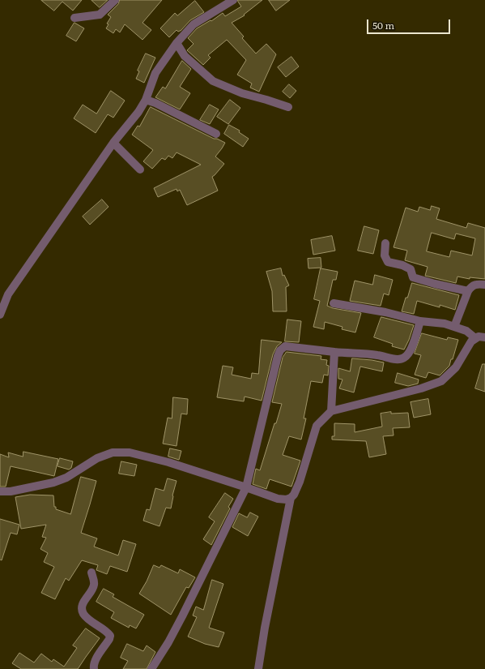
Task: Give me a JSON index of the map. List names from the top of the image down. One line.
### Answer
{"scale_bar":"50 m"}
